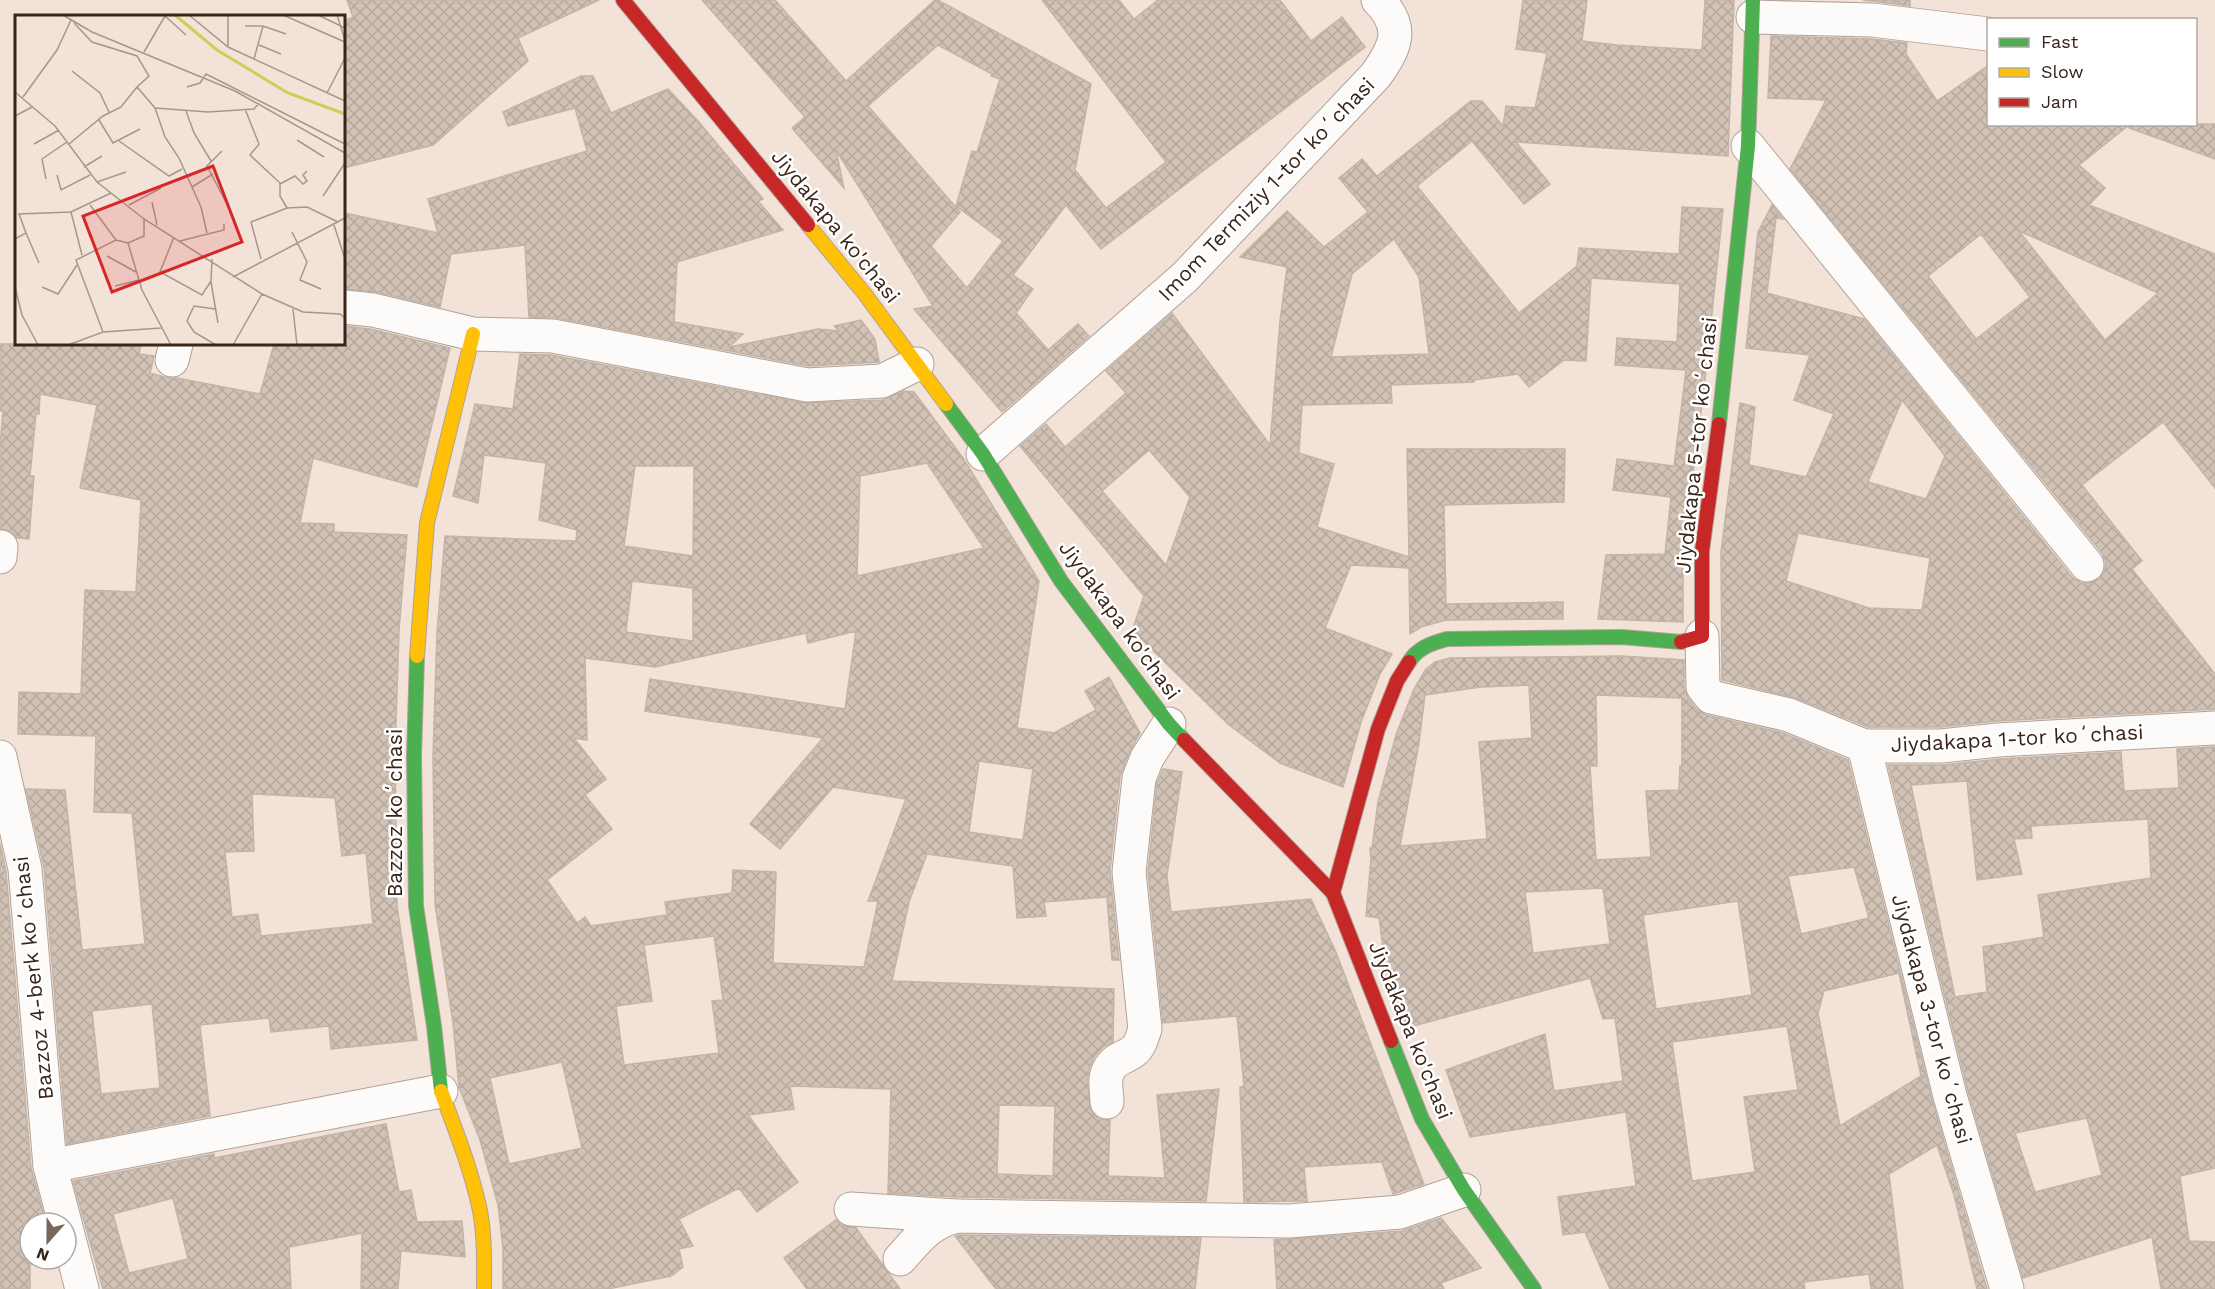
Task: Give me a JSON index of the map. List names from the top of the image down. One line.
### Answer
{"streets":{"street":["Imom Termiziy 1-tor koʻchasi","Jiydakapa ko'chasi","Jiydakapa 5-tor koʻchasi","Jiydakapa 1-tor koʻchasi","Bazzoz koʻchasi","Bazzoz 4-berk koʻchasi","Jiydakapa 3-tor koʻchasi"]},"crossings":[["Imom Termiziy 1-tor koʻchasi","Jiydakapa ko'chasi"],["Jiydakapa 5-tor koʻchasi","Jiydakapa 1-tor koʻchasi"],["Jiydakapa 1-tor koʻchasi","Jiydakapa 3-tor koʻchasi"]],"legend":["Fast","Slow","Jam"],"north":"bottom"}
